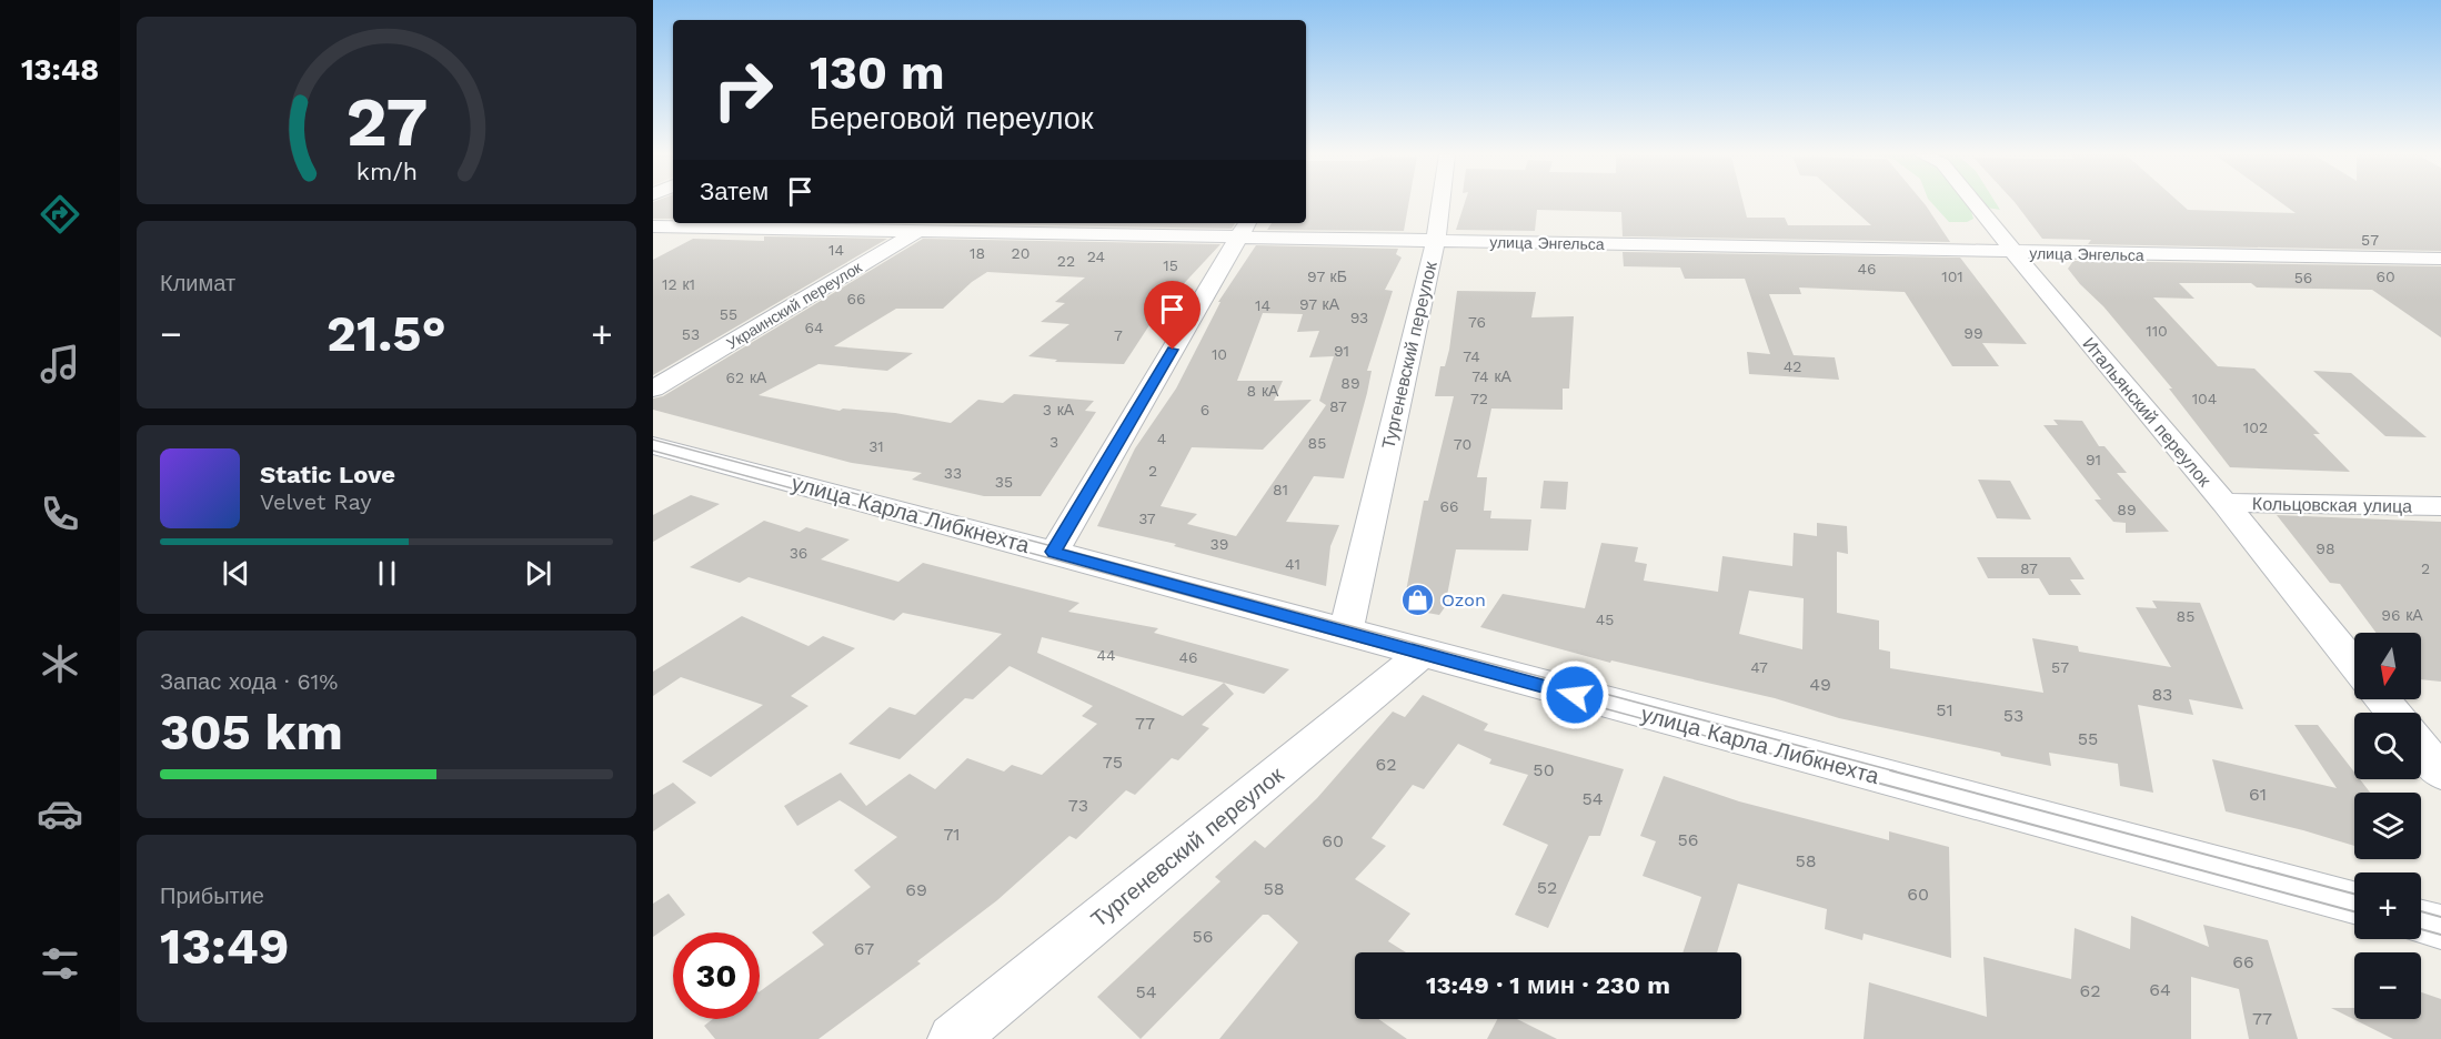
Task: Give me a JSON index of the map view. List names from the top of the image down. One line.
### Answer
{"streets":{"street":["улица Энгельса","Украинский переулок","Тургеневский переулок","Итальянский переулок","Кольцовская улица","улица Карла Либкнехта"]},"crossings":[["улица Энгельса","Украинский переулок"],["улица Энгельса","Тургеневский переулок"],["улица Энгельса","Итальянский переулок"],["Тургеневский переулок","улица Карла Либкнехта"],["Итальянский переулок","Кольцовская улица"]],"places":{"shop":["Ozon"]},"house_numbers":["57","14","18","20","24","22","15","46","97 кБ","101","60","56","12 к1","66","97 кА","14","55","93","76","64","110","99","53","7","91","10","74","42","74 кА","62 кА","89","8 кА","72","104","87","3 кА","6","102","4","3","85","70","31","91","2","33","35","81","66","89","37","39","98","36","41","87","2","96 кА","85","45","44","46","47","57","49","83","51","53","77","55","75","62","50","61","54","73","71","56","60","58","52","58","69","60","56","67","66","64","62","54","77"],"north":"bottom","page":{"tabs":"13:48","turn":["130 m","Береговой переулок"],"then":"Затем","tile":["Климат",["Запас хода · 61%","305 km"],["Прибытие","13:49"]],"heat":["−","21.5°","+"],"song":["Static Love","Velvet Ray"],"map_buttons":["+","−"],"limit":"30","trip":"13:49 · 1 мин · 230 m","gauge":["27","km/h"]}}
